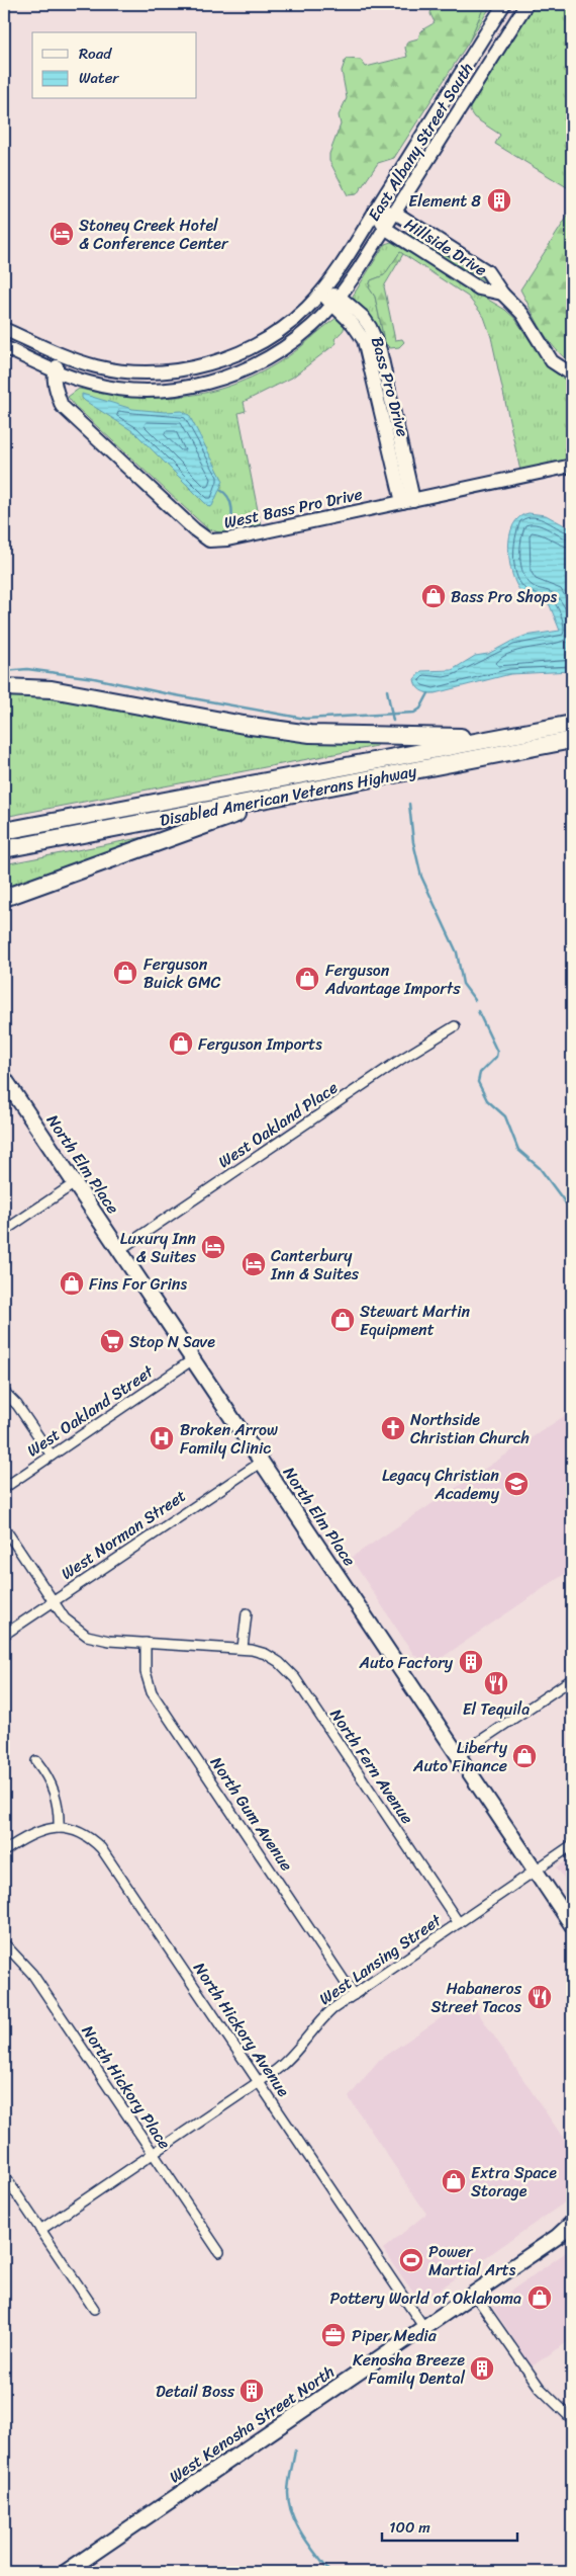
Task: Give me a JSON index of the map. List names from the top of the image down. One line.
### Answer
{"streets":{"highway":["Disabled American Veterans Highway"],"main road":["East Albany Street South","Hillside Drive","Bass Pro Drive","West Bass Pro Drive","North Elm Place","West Kenosha Street North"],"street":["West Oakland Place","West Oakland Street","West Norman Street","North Fern Avenue","North Gum Avenue","West Lansing Street","North Hickory Avenue","North Hickory Place"]},"crossings":[["East Albany Street South","Hillside Drive"],["East Albany Street South","Bass Pro Drive"],["East Albany Street South","West Bass Pro Drive"],["Bass Pro Drive","West Bass Pro Drive"],["West Oakland Place","North Elm Place"],["North Elm Place","West Oakland Street"],["North Elm Place","West Norman Street"],["North Elm Place","West Lansing Street"],["West Norman Street","North Fern Avenue"],["North Fern Avenue","North Gum Avenue"],["North Fern Avenue","West Lansing Street"],["North Gum Avenue","West Lansing Street"],["West Lansing Street","North Hickory Avenue"],["West Lansing Street","North Hickory Place"],["North Hickory Avenue","West Kenosha Street North"]],"places":{"building":["Element 8","Auto Factory","Kenosha Breeze Family Dental","Detail Boss"],"hotel":["Stoney Creek Hotel & Conference Center","Luxury Inn & Suites","Canterbury Inn & Suites"],"shop":["Bass Pro Shops","Ferguson Buick GMC","Ferguson Advantage Imports","Ferguson Imports","Fins For Grins","Stewart Martin Equipment","Liberty Auto Finance","Extra Space Storage","Pottery World of Oklahoma"],"supermarket":["Stop N Save"],"church":["Northside Christian Church"],"hospital":["Broken Arrow Family Clinic"],"school or university":["Legacy Christian Academy"],"restaurant":["El Tequila","Habaneros Street Tacos"],"sports":["Power Martial Arts"],"office":["Piper Media"]},"legend":["Road","Water"],"scale_bar":"100 m"}
